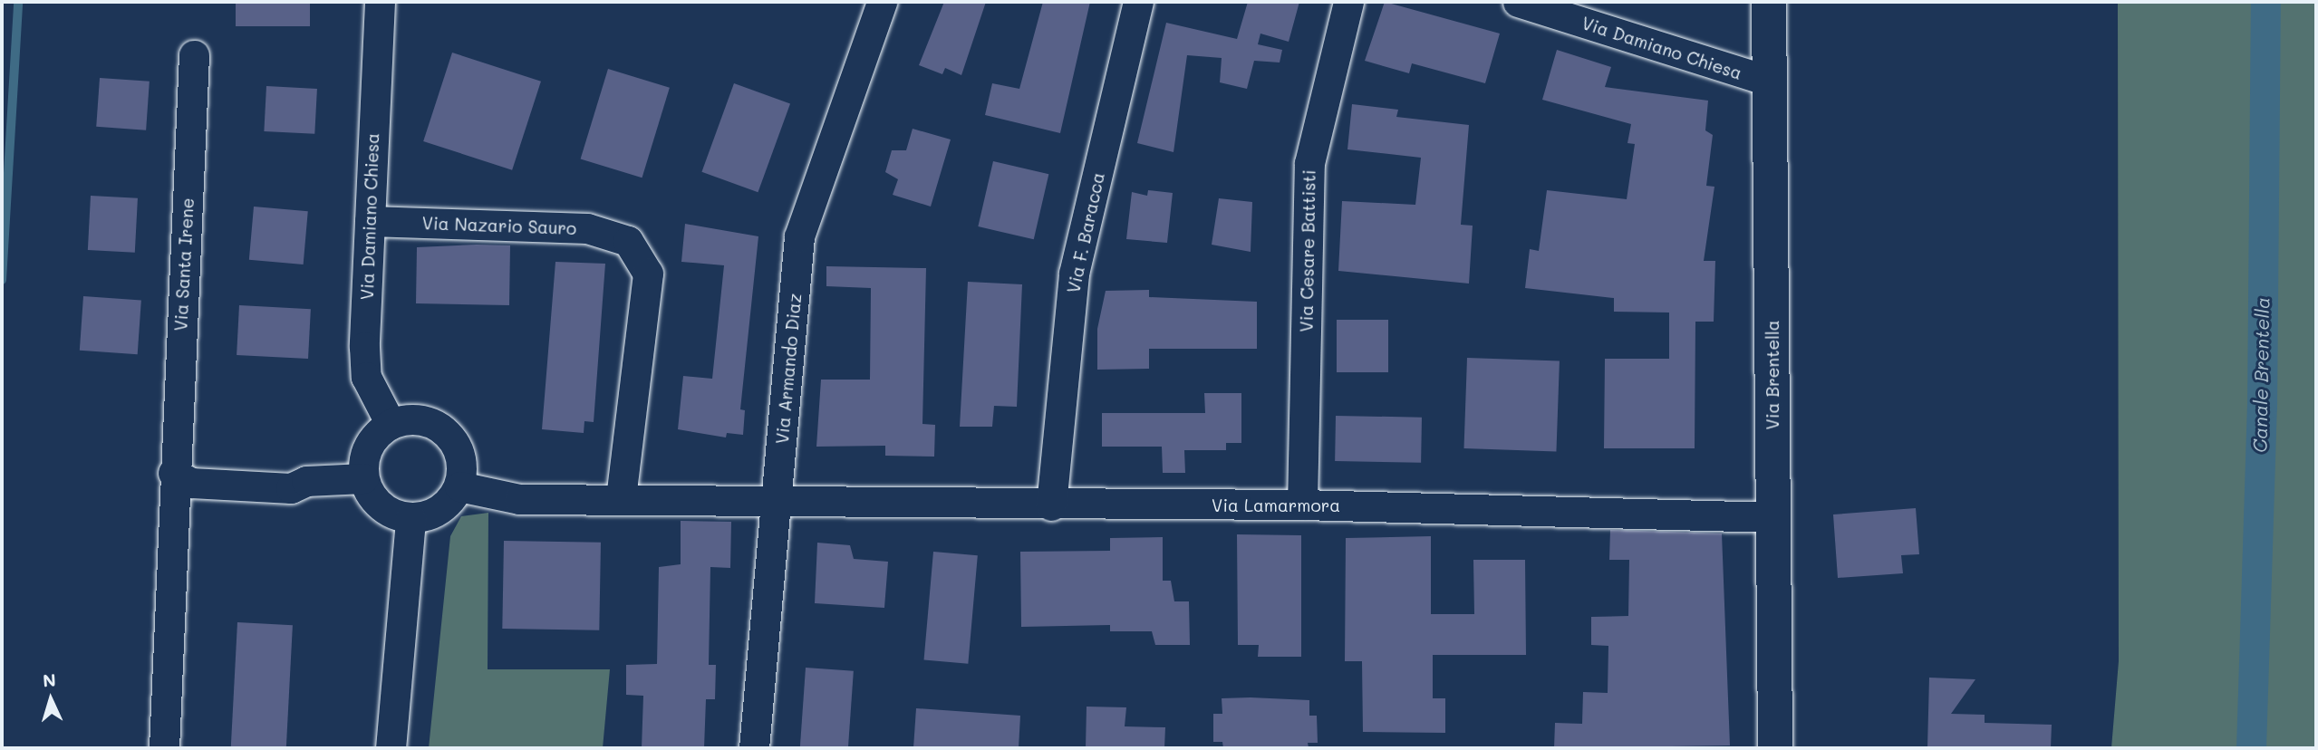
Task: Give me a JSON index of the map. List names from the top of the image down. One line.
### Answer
{"streets":{"main road":["Via Brentella"],"street":["Via Damiano Chiesa","Via Nazario Sauro","Via F. Baracca","Via Cesare Battisti","Via Santa Irene","Via Armando Diaz","Via Lamarmora"]},"crossings":[["Via Damiano Chiesa","Via Nazario Sauro"],["Via Damiano Chiesa","Via Brentella"],["Via F. Baracca","Via Lamarmora"],["Via Cesare Battisti","Via Lamarmora"],["Via Armando Diaz","Via Lamarmora"],["Via Brentella","Via Lamarmora"]],"water":["Canale Brentella"],"north":"top"}
